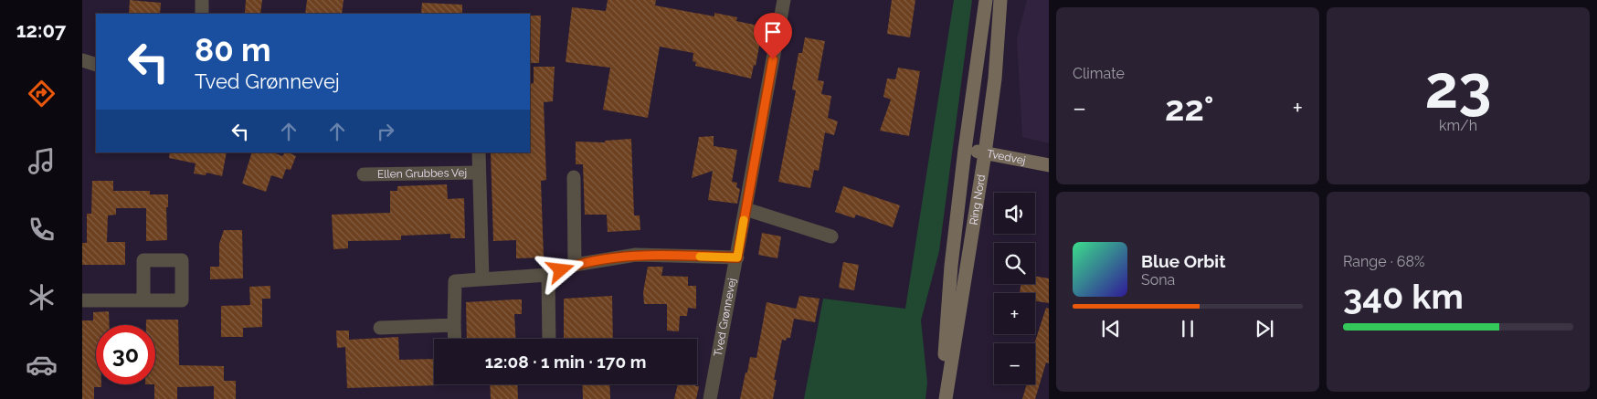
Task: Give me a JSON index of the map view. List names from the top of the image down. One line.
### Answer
{"streets":{"main road":["Tvedvej","Ring Nord"],"street":["Ellen Grubbes Vej","Tved Grønnevej"]},"crossings":[["Tvedvej","Ring Nord"]],"page":{"tabs":"12:07","tile":["Climate",["23","km/h"],["Range · 68%","340 km"]],"turn":["80 m","Tved Grønnevej"],"heat":["−","22°","+"],"map_buttons":["+","−"],"song":["Blue Orbit","Sona"],"limit":"30","trip":"12:08 · 1 min · 170 m"}}
